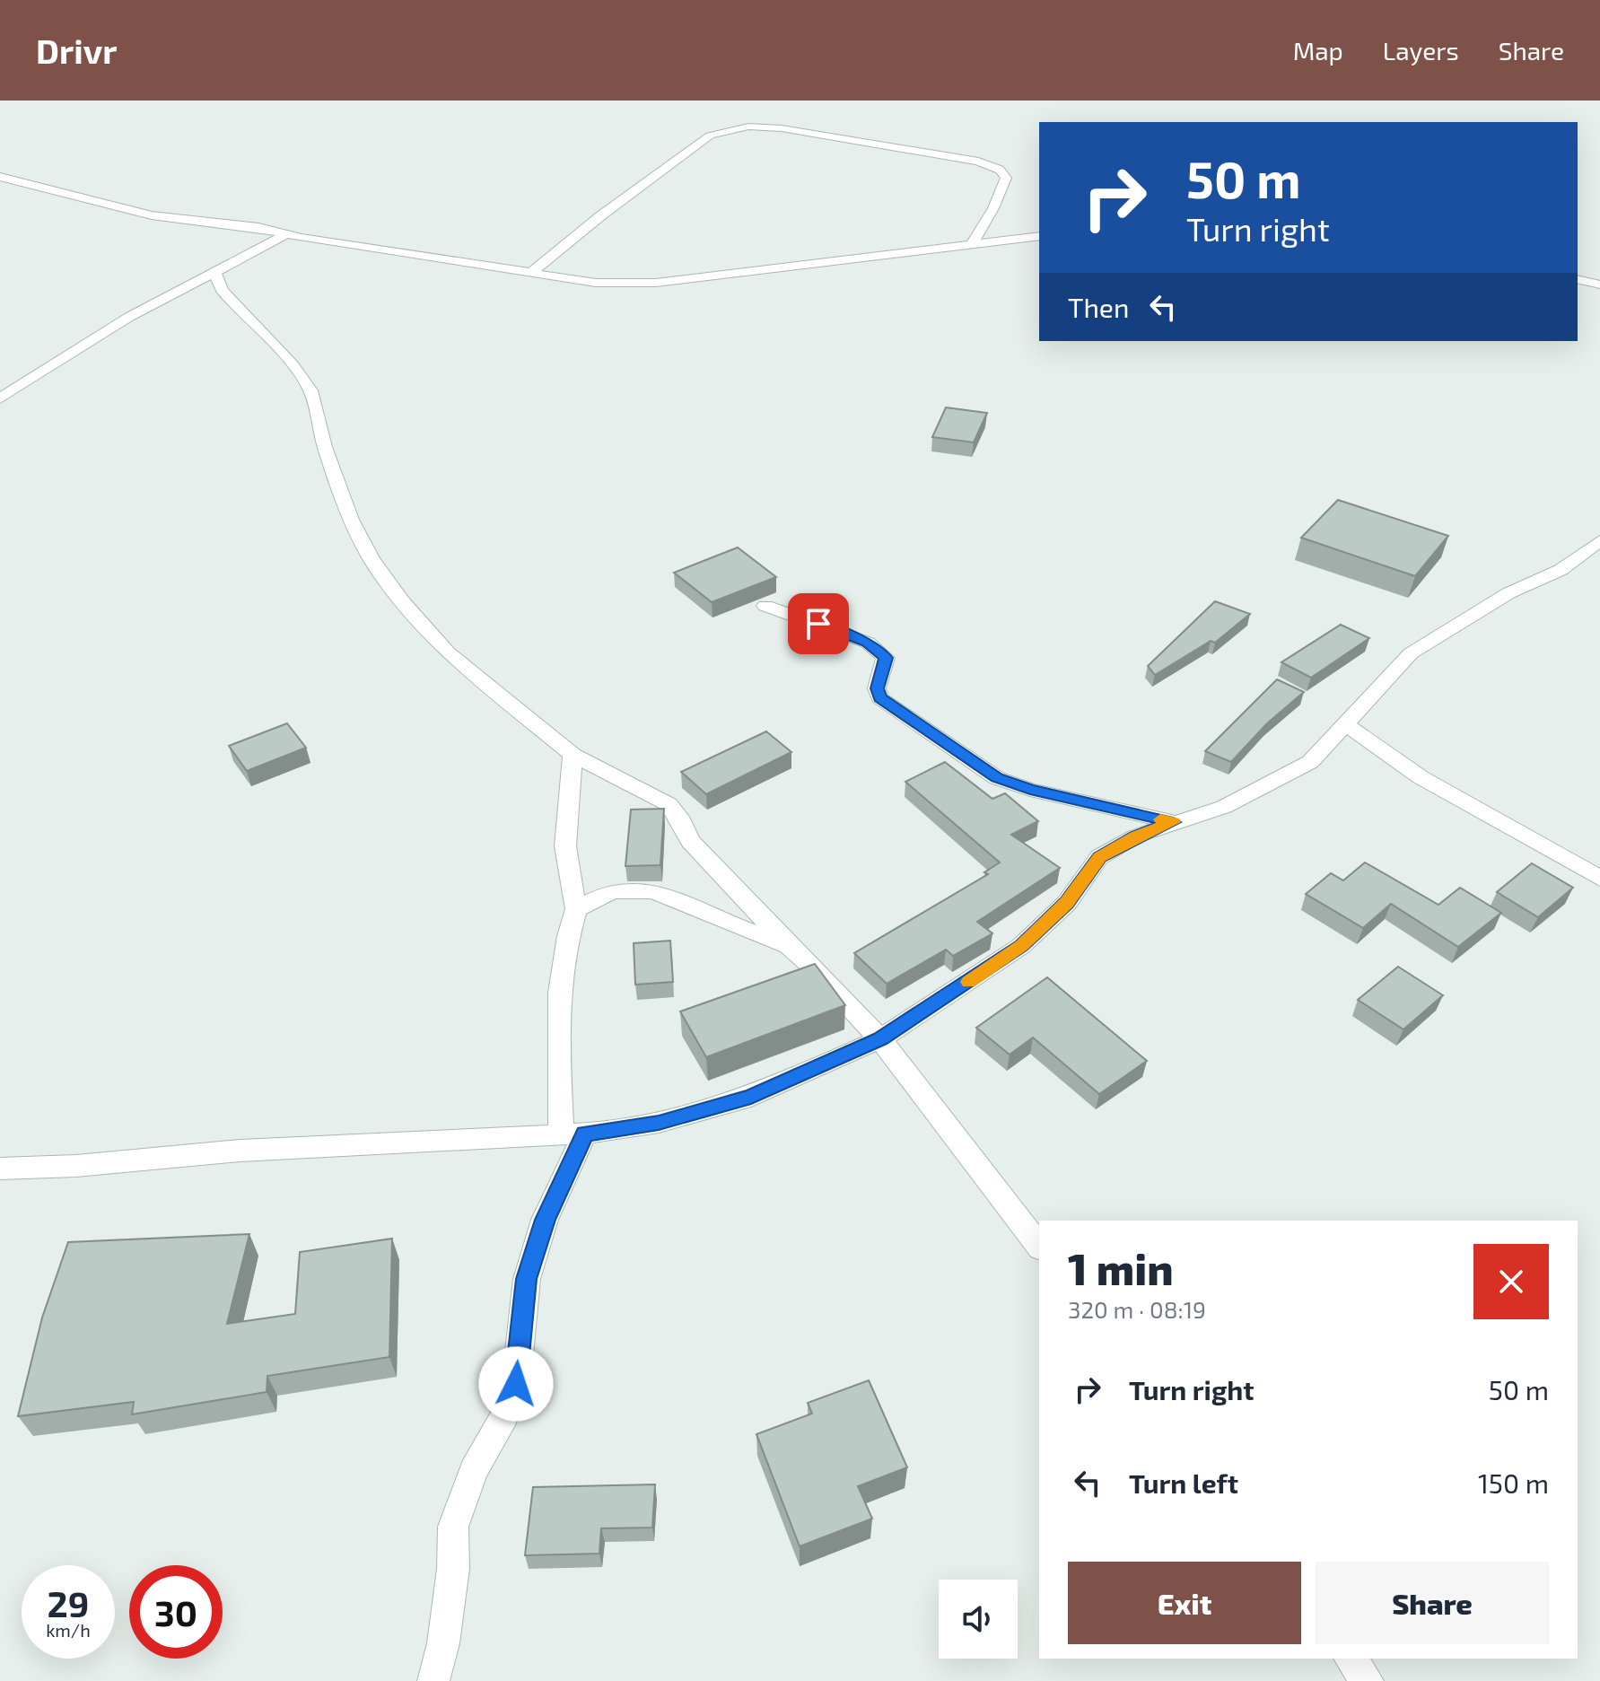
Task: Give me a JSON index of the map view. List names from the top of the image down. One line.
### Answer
{"page":{"header":"Drivr","nav":["Map","Layers","Share"],"turn":["50 m","Turn right"],"then":"Then","heading":["1 min","320 m · 08:19"],"list":[{"name":"Turn right","value":"50 m"},{"name":"Turn left","value":"150 m"}],"buttons":["Exit","Share"],"speed":"29 km/h","limit":"30"}}
